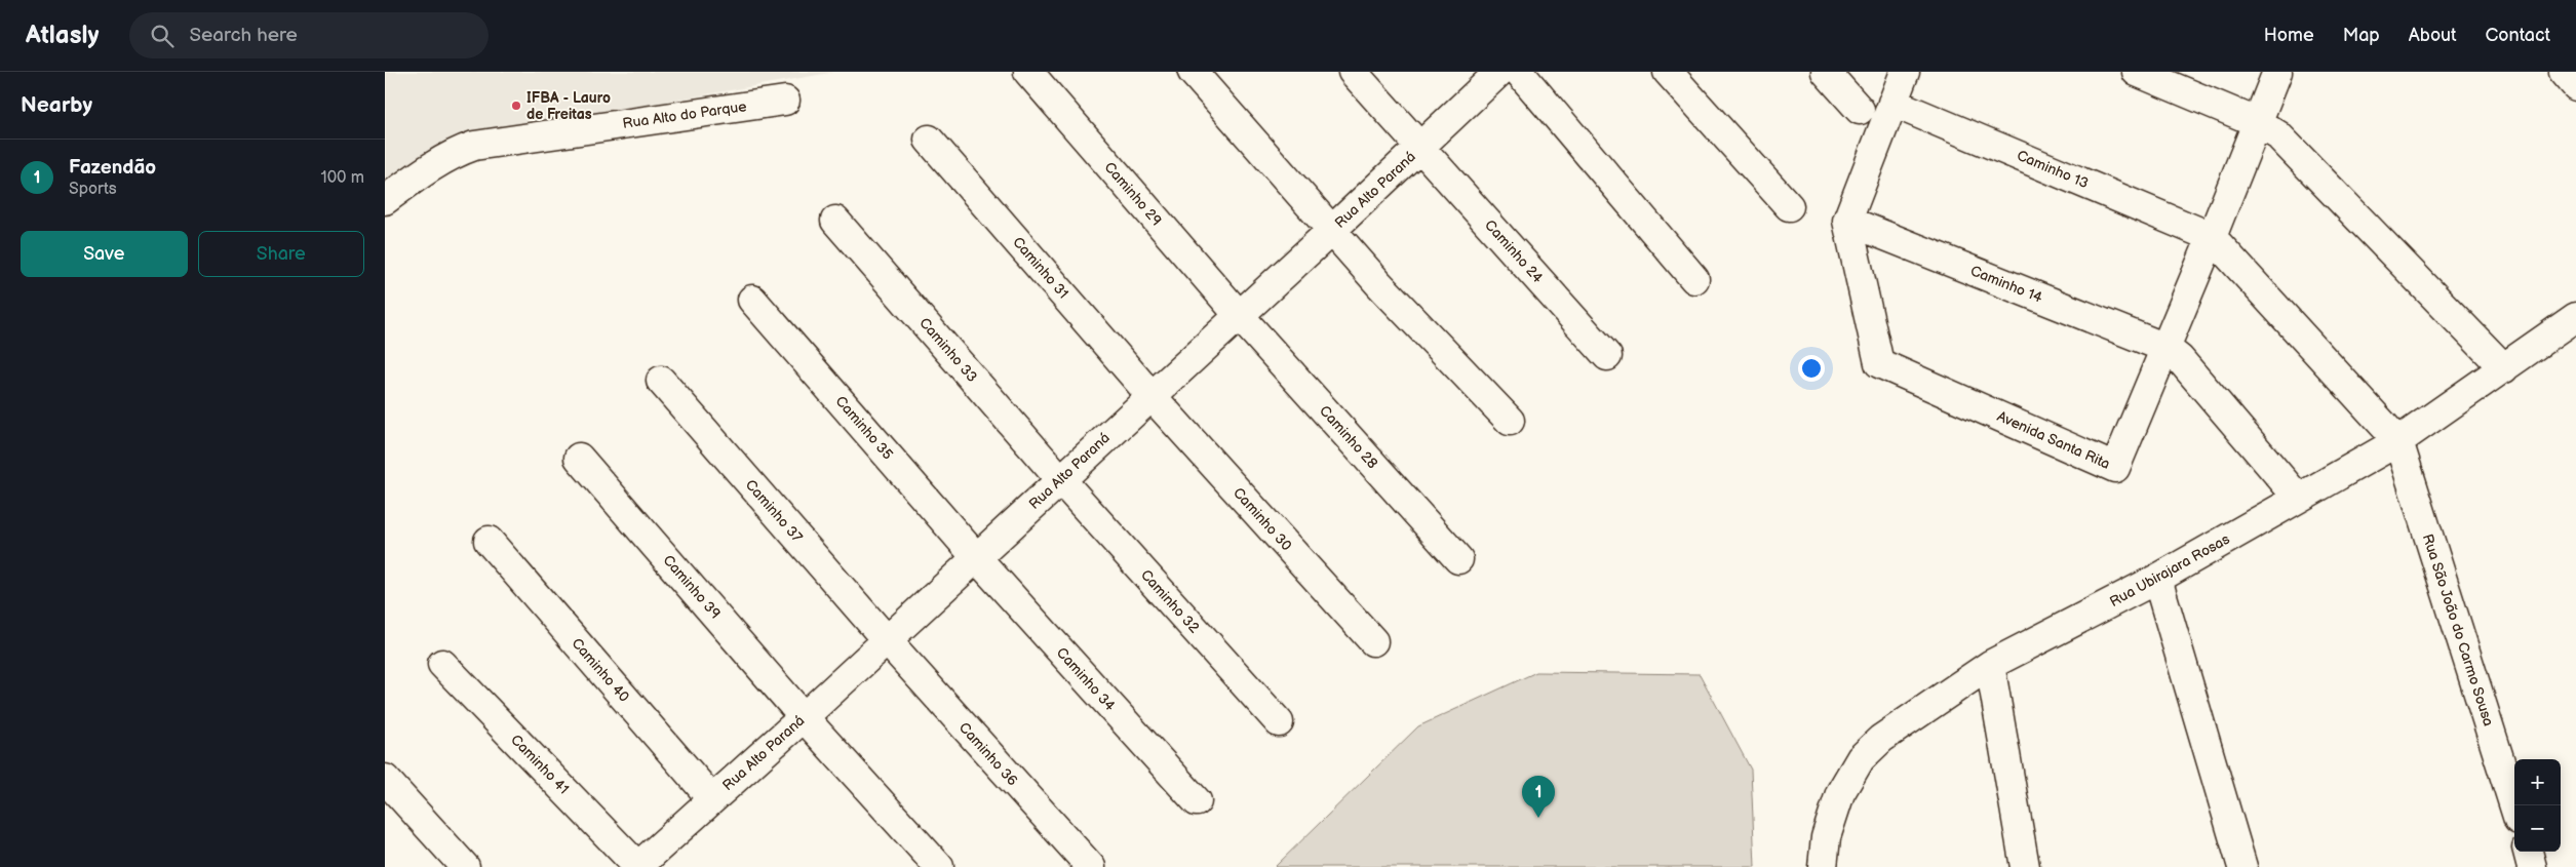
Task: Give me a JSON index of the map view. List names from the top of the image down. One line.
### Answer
{"streets":{"street":["Rua Alto do Parque","Caminho 13","Rua Alto Paraná","Caminho 29","Caminho 24","Caminho 31","Caminho 14","Caminho 33","Caminho 35","Caminho 28","Avenida Santa Rita","Caminho 37","Caminho 30","Rua Ubirajara Rosas","Caminho 39","Caminho 32","Rua São João do Carmo Sousa","Caminho 40","Caminho 34","Caminho 36","Caminho 41"]},"crossings":[["Caminho 13","Avenida Santa Rita"],["Rua Alto Paraná","Caminho 29"],["Rua Alto Paraná","Caminho 24"],["Rua Alto Paraná","Caminho 31"],["Rua Alto Paraná","Caminho 33"],["Rua Alto Paraná","Caminho 35"],["Rua Alto Paraná","Caminho 28"],["Rua Alto Paraná","Caminho 37"],["Rua Alto Paraná","Caminho 30"],["Rua Alto Paraná","Caminho 39"],["Rua Alto Paraná","Caminho 32"],["Rua Alto Paraná","Caminho 40"],["Rua Alto Paraná","Caminho 34"],["Rua Alto Paraná","Caminho 36"],["Rua Alto Paraná","Caminho 41"],["Caminho 29","Caminho 28"],["Caminho 31","Caminho 30"],["Caminho 14","Avenida Santa Rita"],["Caminho 14","Rua Ubirajara Rosas"],["Caminho 33","Caminho 32"],["Caminho 35","Caminho 34"],["Caminho 37","Caminho 36"],["Rua Ubirajara Rosas","Rua São João do Carmo Sousa"]],"places":["IFBA - Lauro de Freitas"],"page":{"header":"Atlasly","search":"Search here","nav":["Home","Map","About","Contact"],"heading":"Nearby","list":[{"mark":"1","name":"Fazendão","note":"Sports","value":"100 m"}],"buttons":["Save","Share"],"map_buttons":["+","−"],"pins":"1"}}
